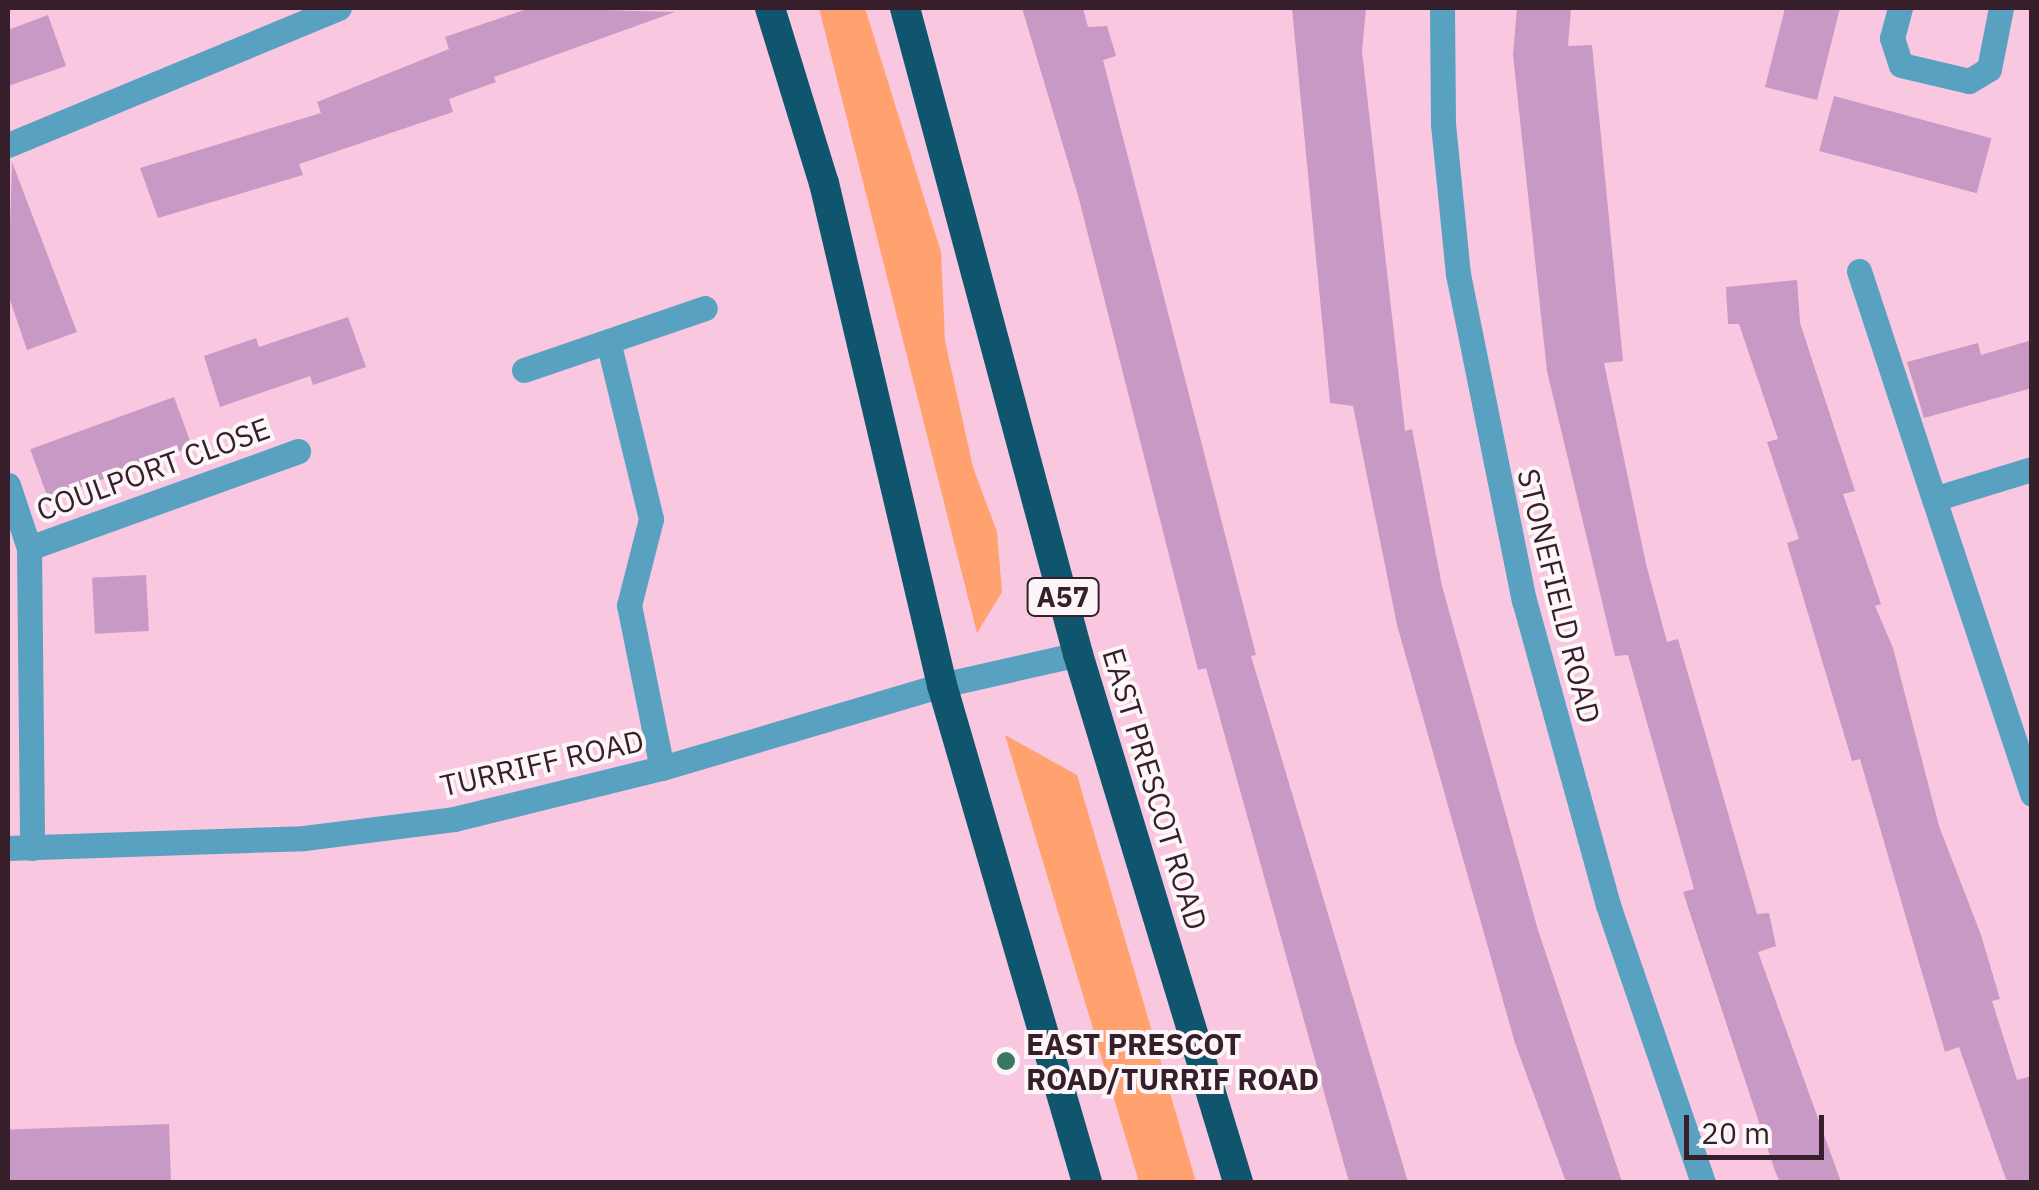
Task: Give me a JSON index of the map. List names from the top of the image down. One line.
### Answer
{"streets":{"highway":["A57","EAST PRESCOT ROAD"],"street":["COULPORT CLOSE","STONEFIELD ROAD","TURRIFF ROAD"]},"crossings":[["COULPORT CLOSE","TURRIFF ROAD"],["TURRIFF ROAD","EAST PRESCOT ROAD"]],"places":["EAST PRESCOT ROAD/TURRIF ROAD"],"scale_bar":"20 m"}
